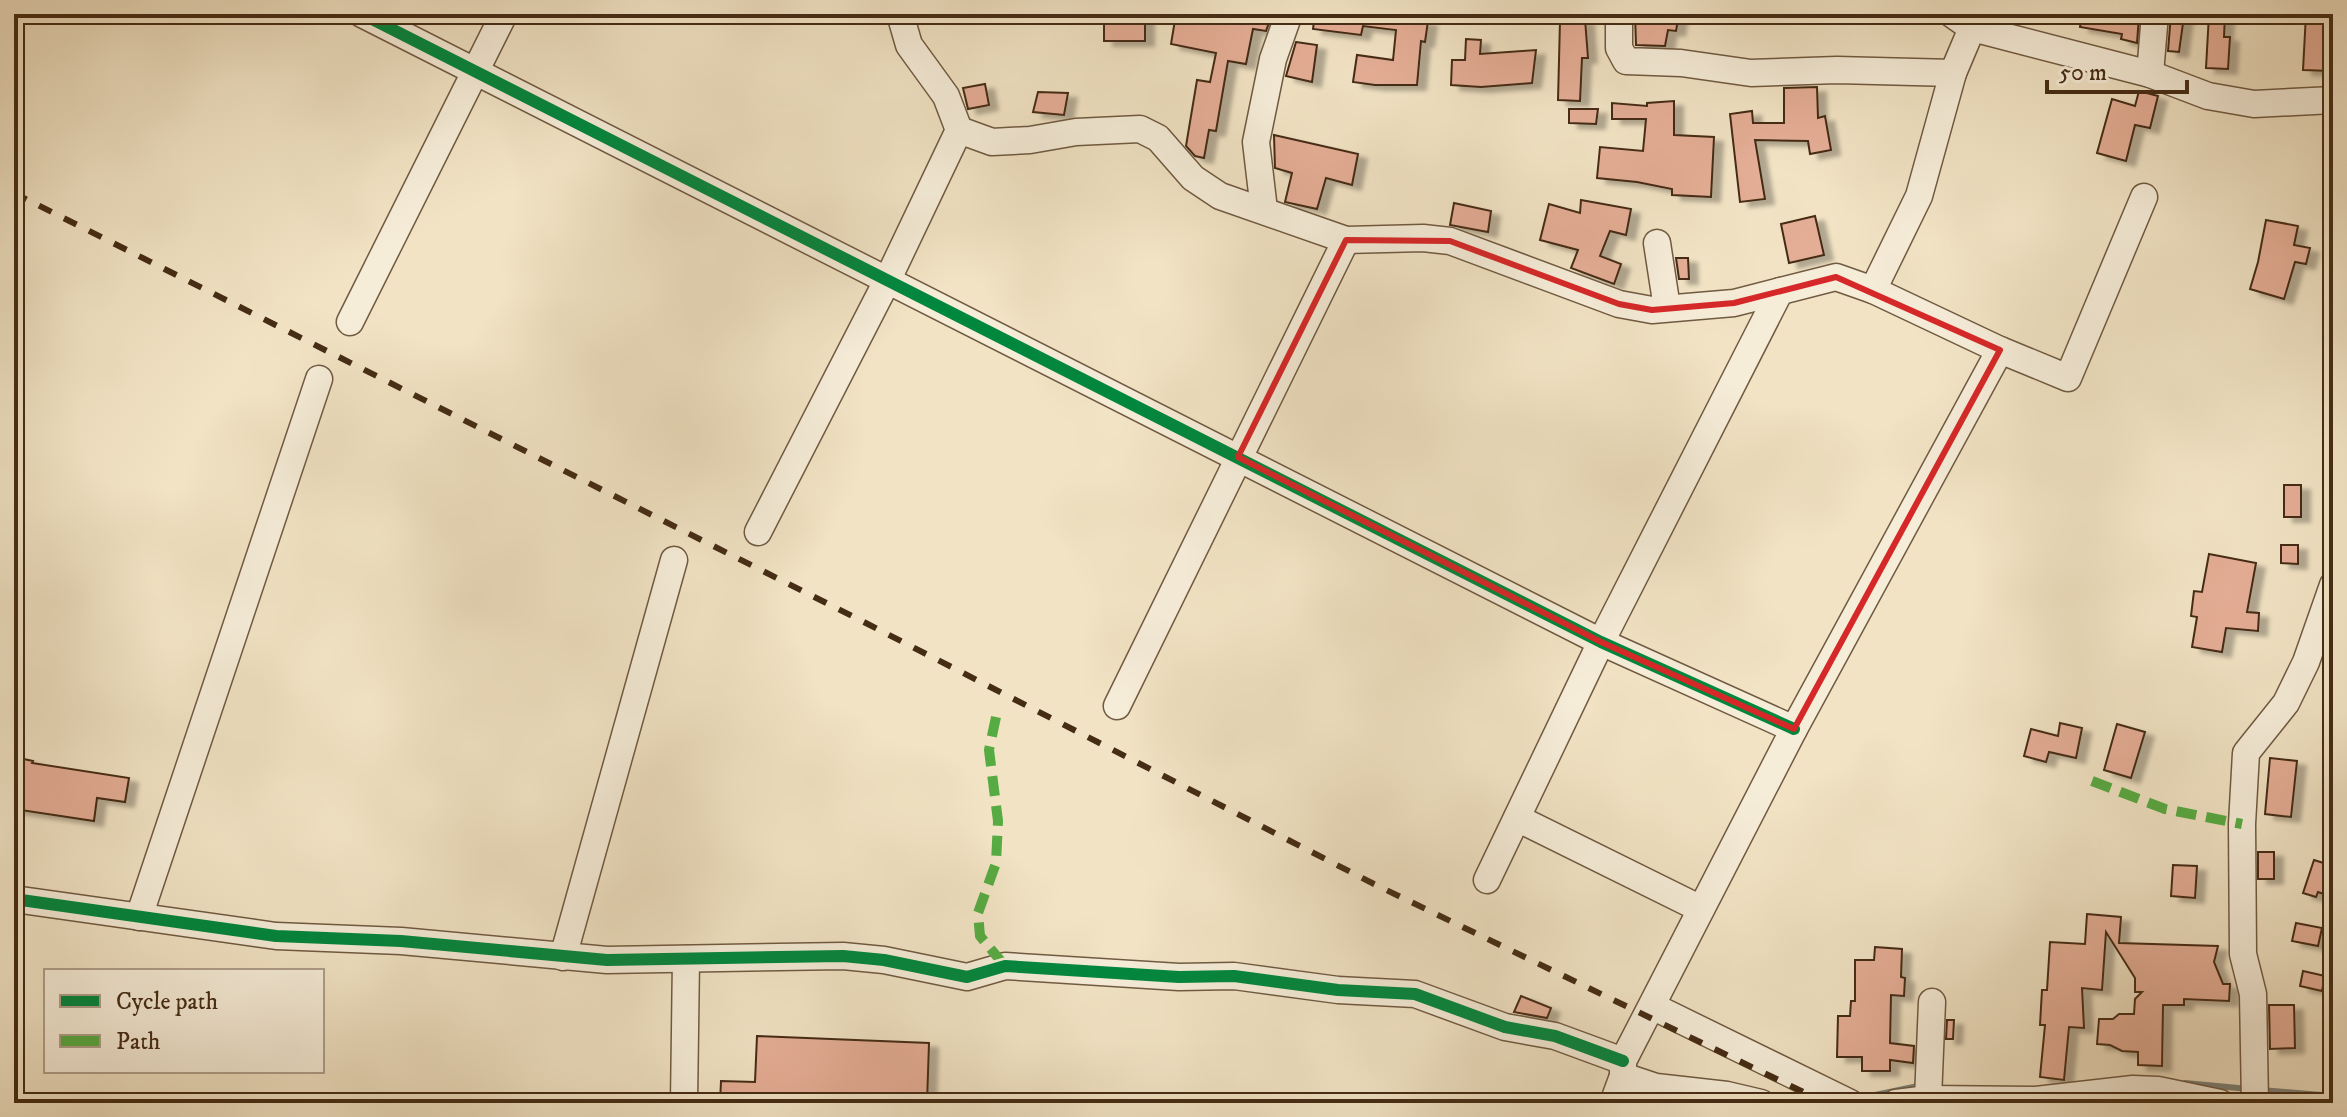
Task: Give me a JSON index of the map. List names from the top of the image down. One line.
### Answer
{"legend":["Cycle path","Path"],"scale_bar":"50 m"}
